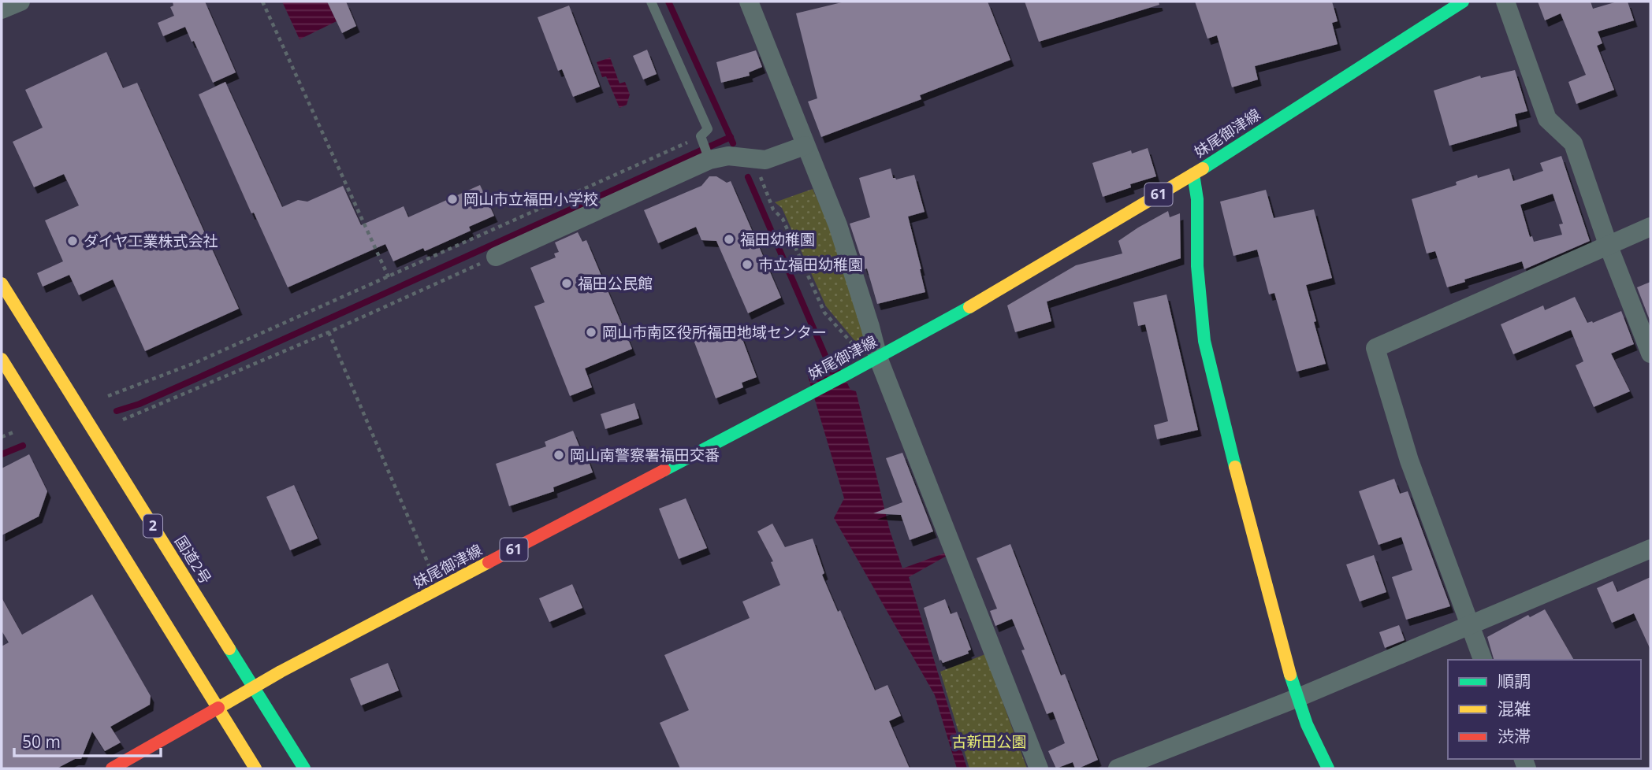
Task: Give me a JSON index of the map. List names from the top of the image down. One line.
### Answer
{"streets":{"main road":["妹尾御津線","61","2","国道2号"]},"crossings":[["妹尾御津線","国道2号"]],"parks":["古新田公園"],"places":["岡山市立福田小学校","福田幼稚園","ダイヤ工業株式会社","市立福田幼稚園","福田公民館","岡山市南区役所福田地域センター","岡山南警察署福田交番"],"legend":["順調","混雑","渋滞"],"scale_bar":"50 m"}
